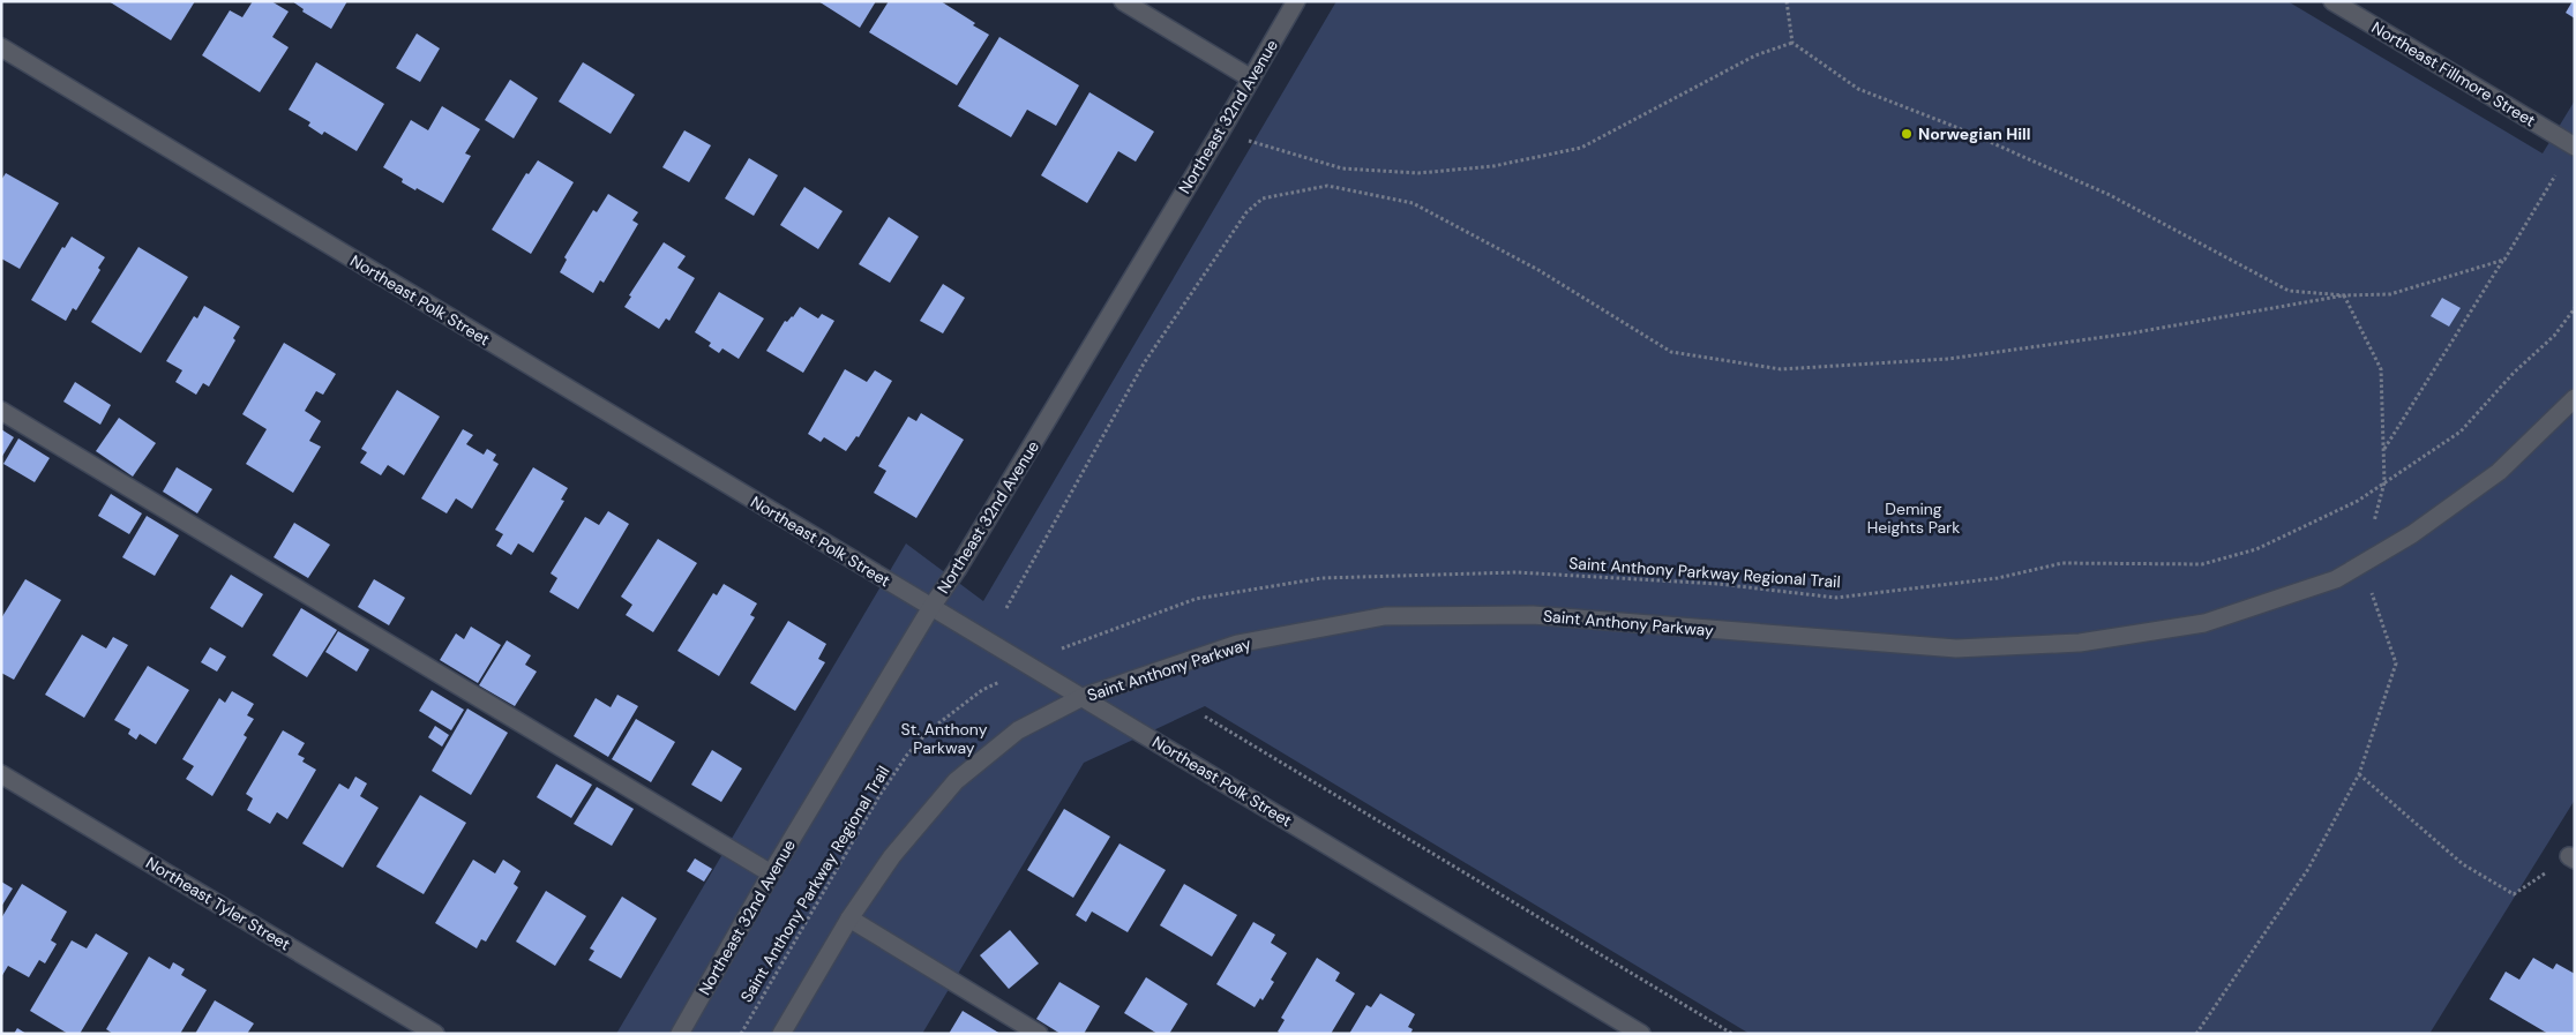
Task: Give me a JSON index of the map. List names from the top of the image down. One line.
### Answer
{"streets":{"street":["Northeast Fillmore Street","Northeast 32nd Avenue","Northeast Polk Street","Saint Anthony Parkway","Northeast Tyler Street"],"path":["Saint Anthony Parkway Regional Trail"]},"crossings":[["Northeast 32nd Avenue","Northeast Polk Street"],["Northeast Polk Street","Saint Anthony Parkway"]],"parks":["Deming Heights Park","St. Anthony Parkway"],"places":["Norwegian Hill"]}
